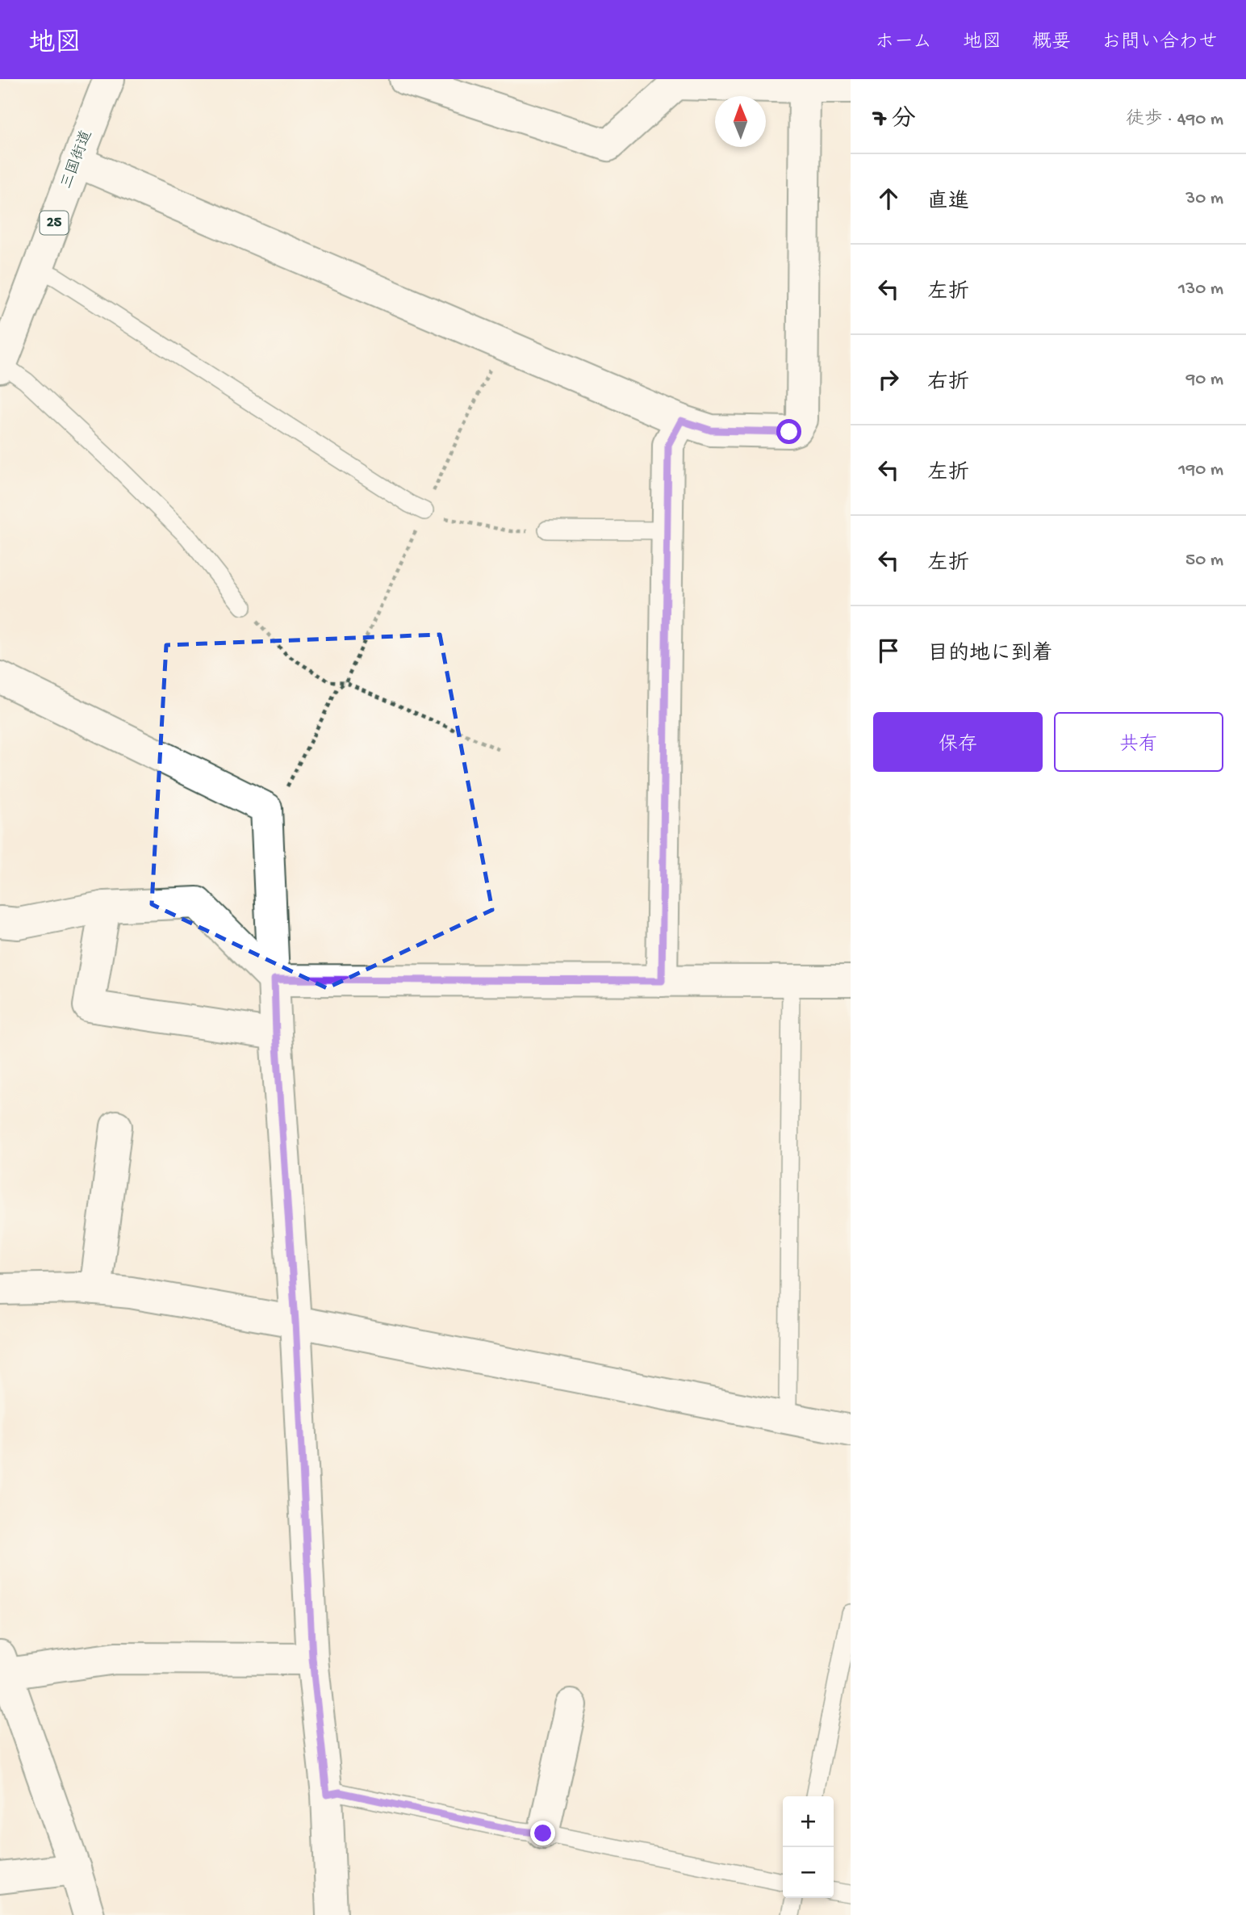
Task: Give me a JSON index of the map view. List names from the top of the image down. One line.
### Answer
{"streets":{"street":["三国街道","25"]},"north":"top","page":{"header":"地図","nav":["ホーム","地図","概要","お問い合わせ"],"heading":["7 分","徒歩 · 490 m"],"list":[["直進","30 m"],["左折","130 m"],["右折","90 m"],["左折","190 m"],["左折","50 m"],"目的地に到着"],"buttons":["保存","共有"],"map_buttons":["+","−"]}}
